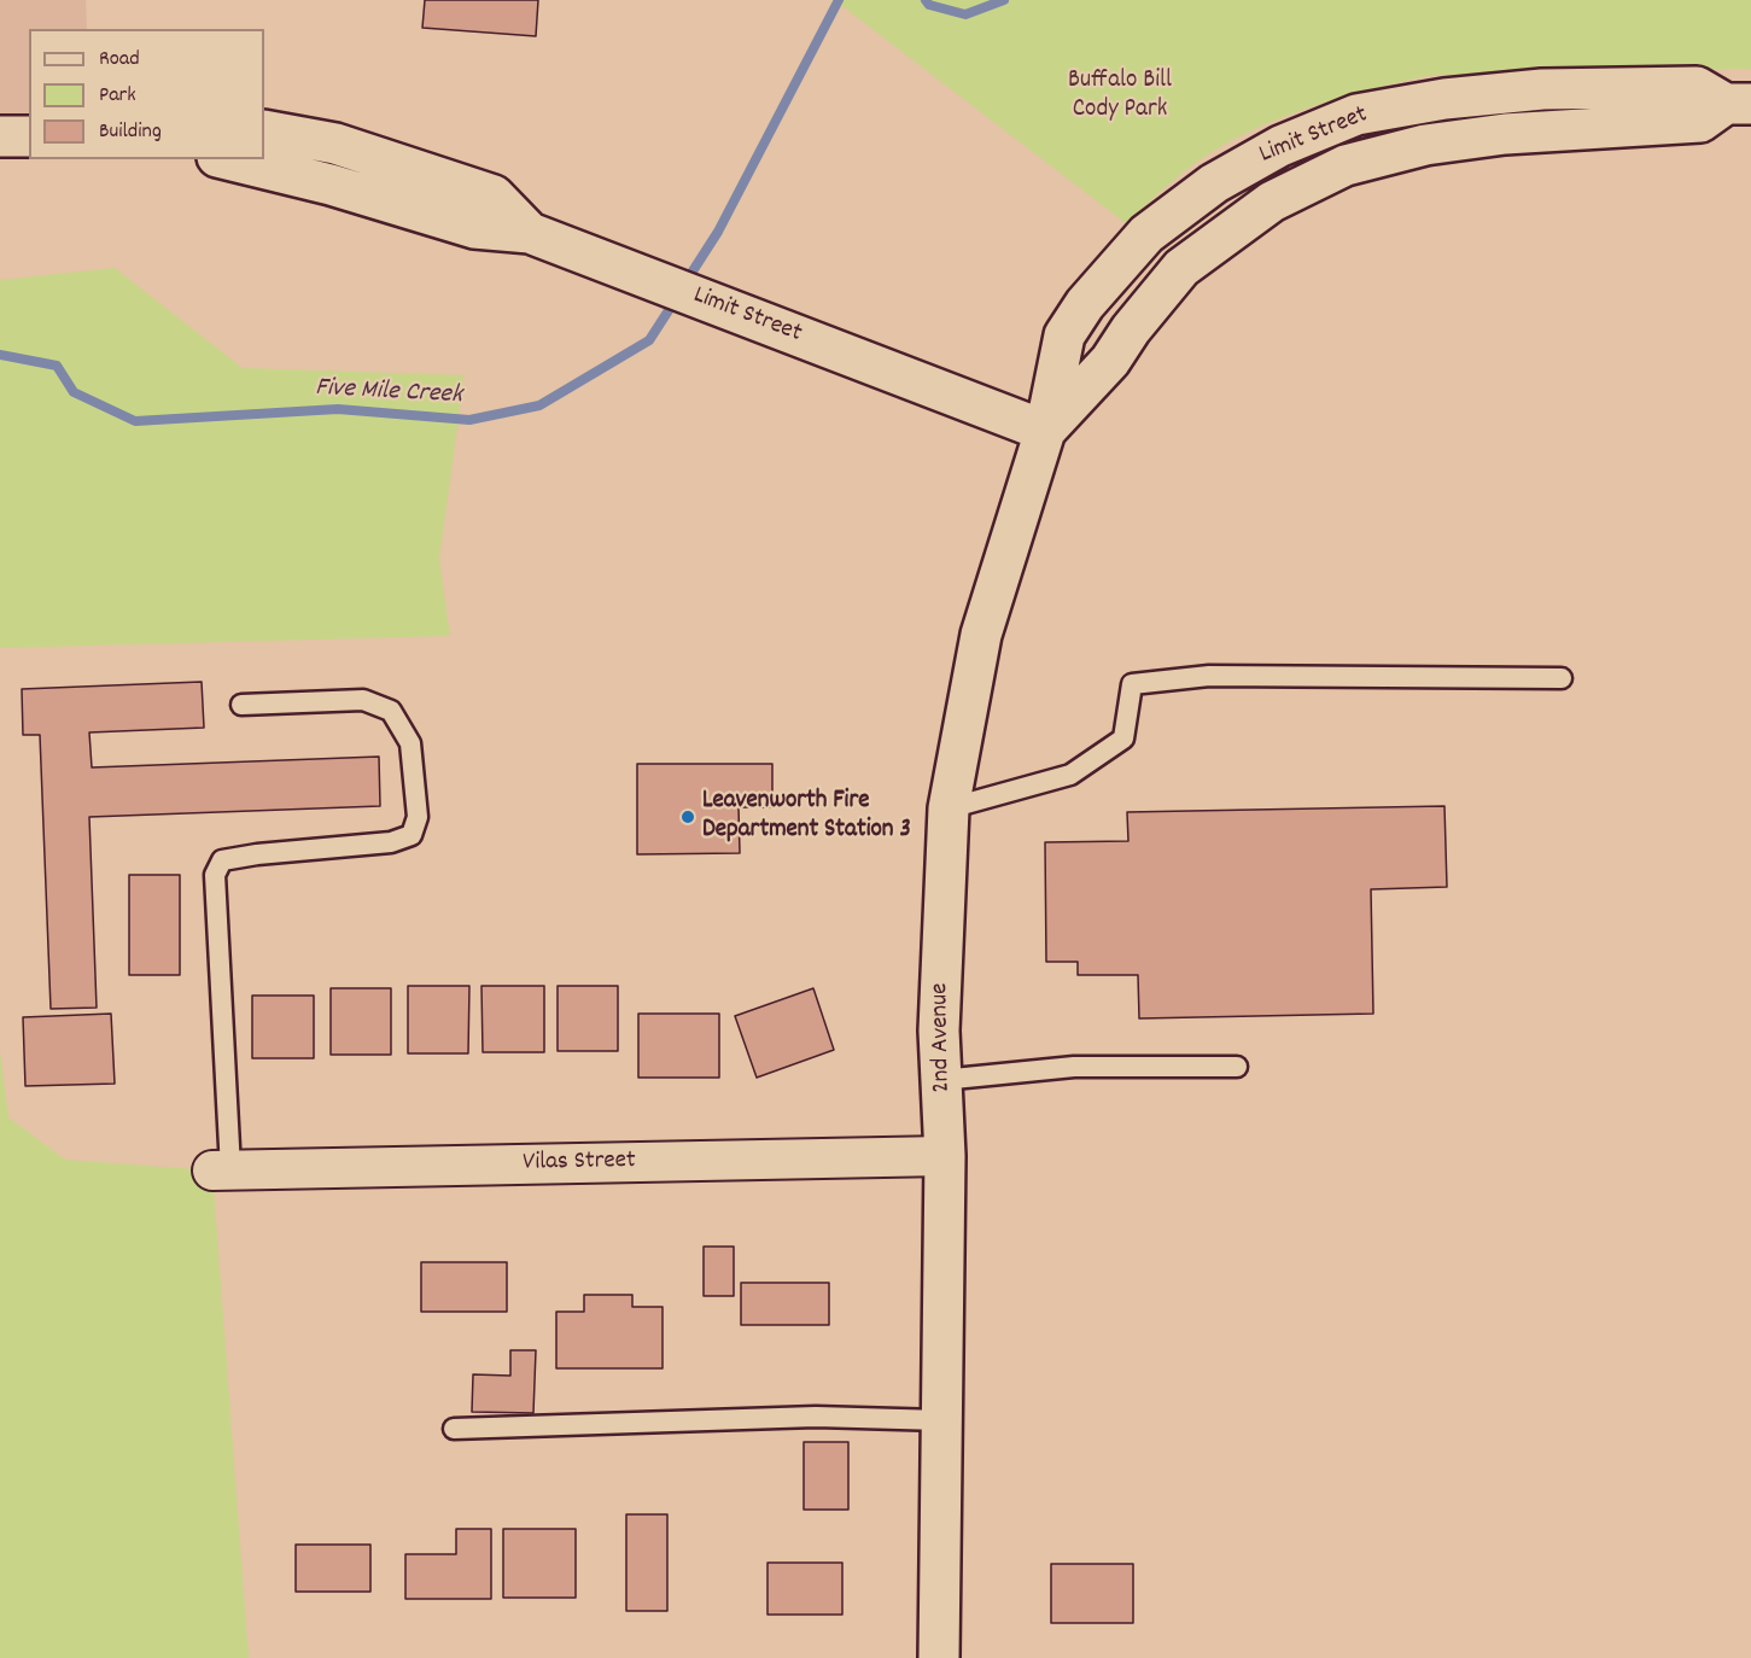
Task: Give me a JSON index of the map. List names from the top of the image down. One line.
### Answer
{"streets":{"street":["Limit Street","2nd Avenue","Vilas Street"]},"crossings":[["Limit Street","2nd Avenue"],["2nd Avenue","Vilas Street"]],"water":["Five Mile Creek"],"parks":["Buffalo Bill Cody Park"],"places":["Leavenworth Fire Department Station 3"],"legend":["Road","Park","Building"]}
